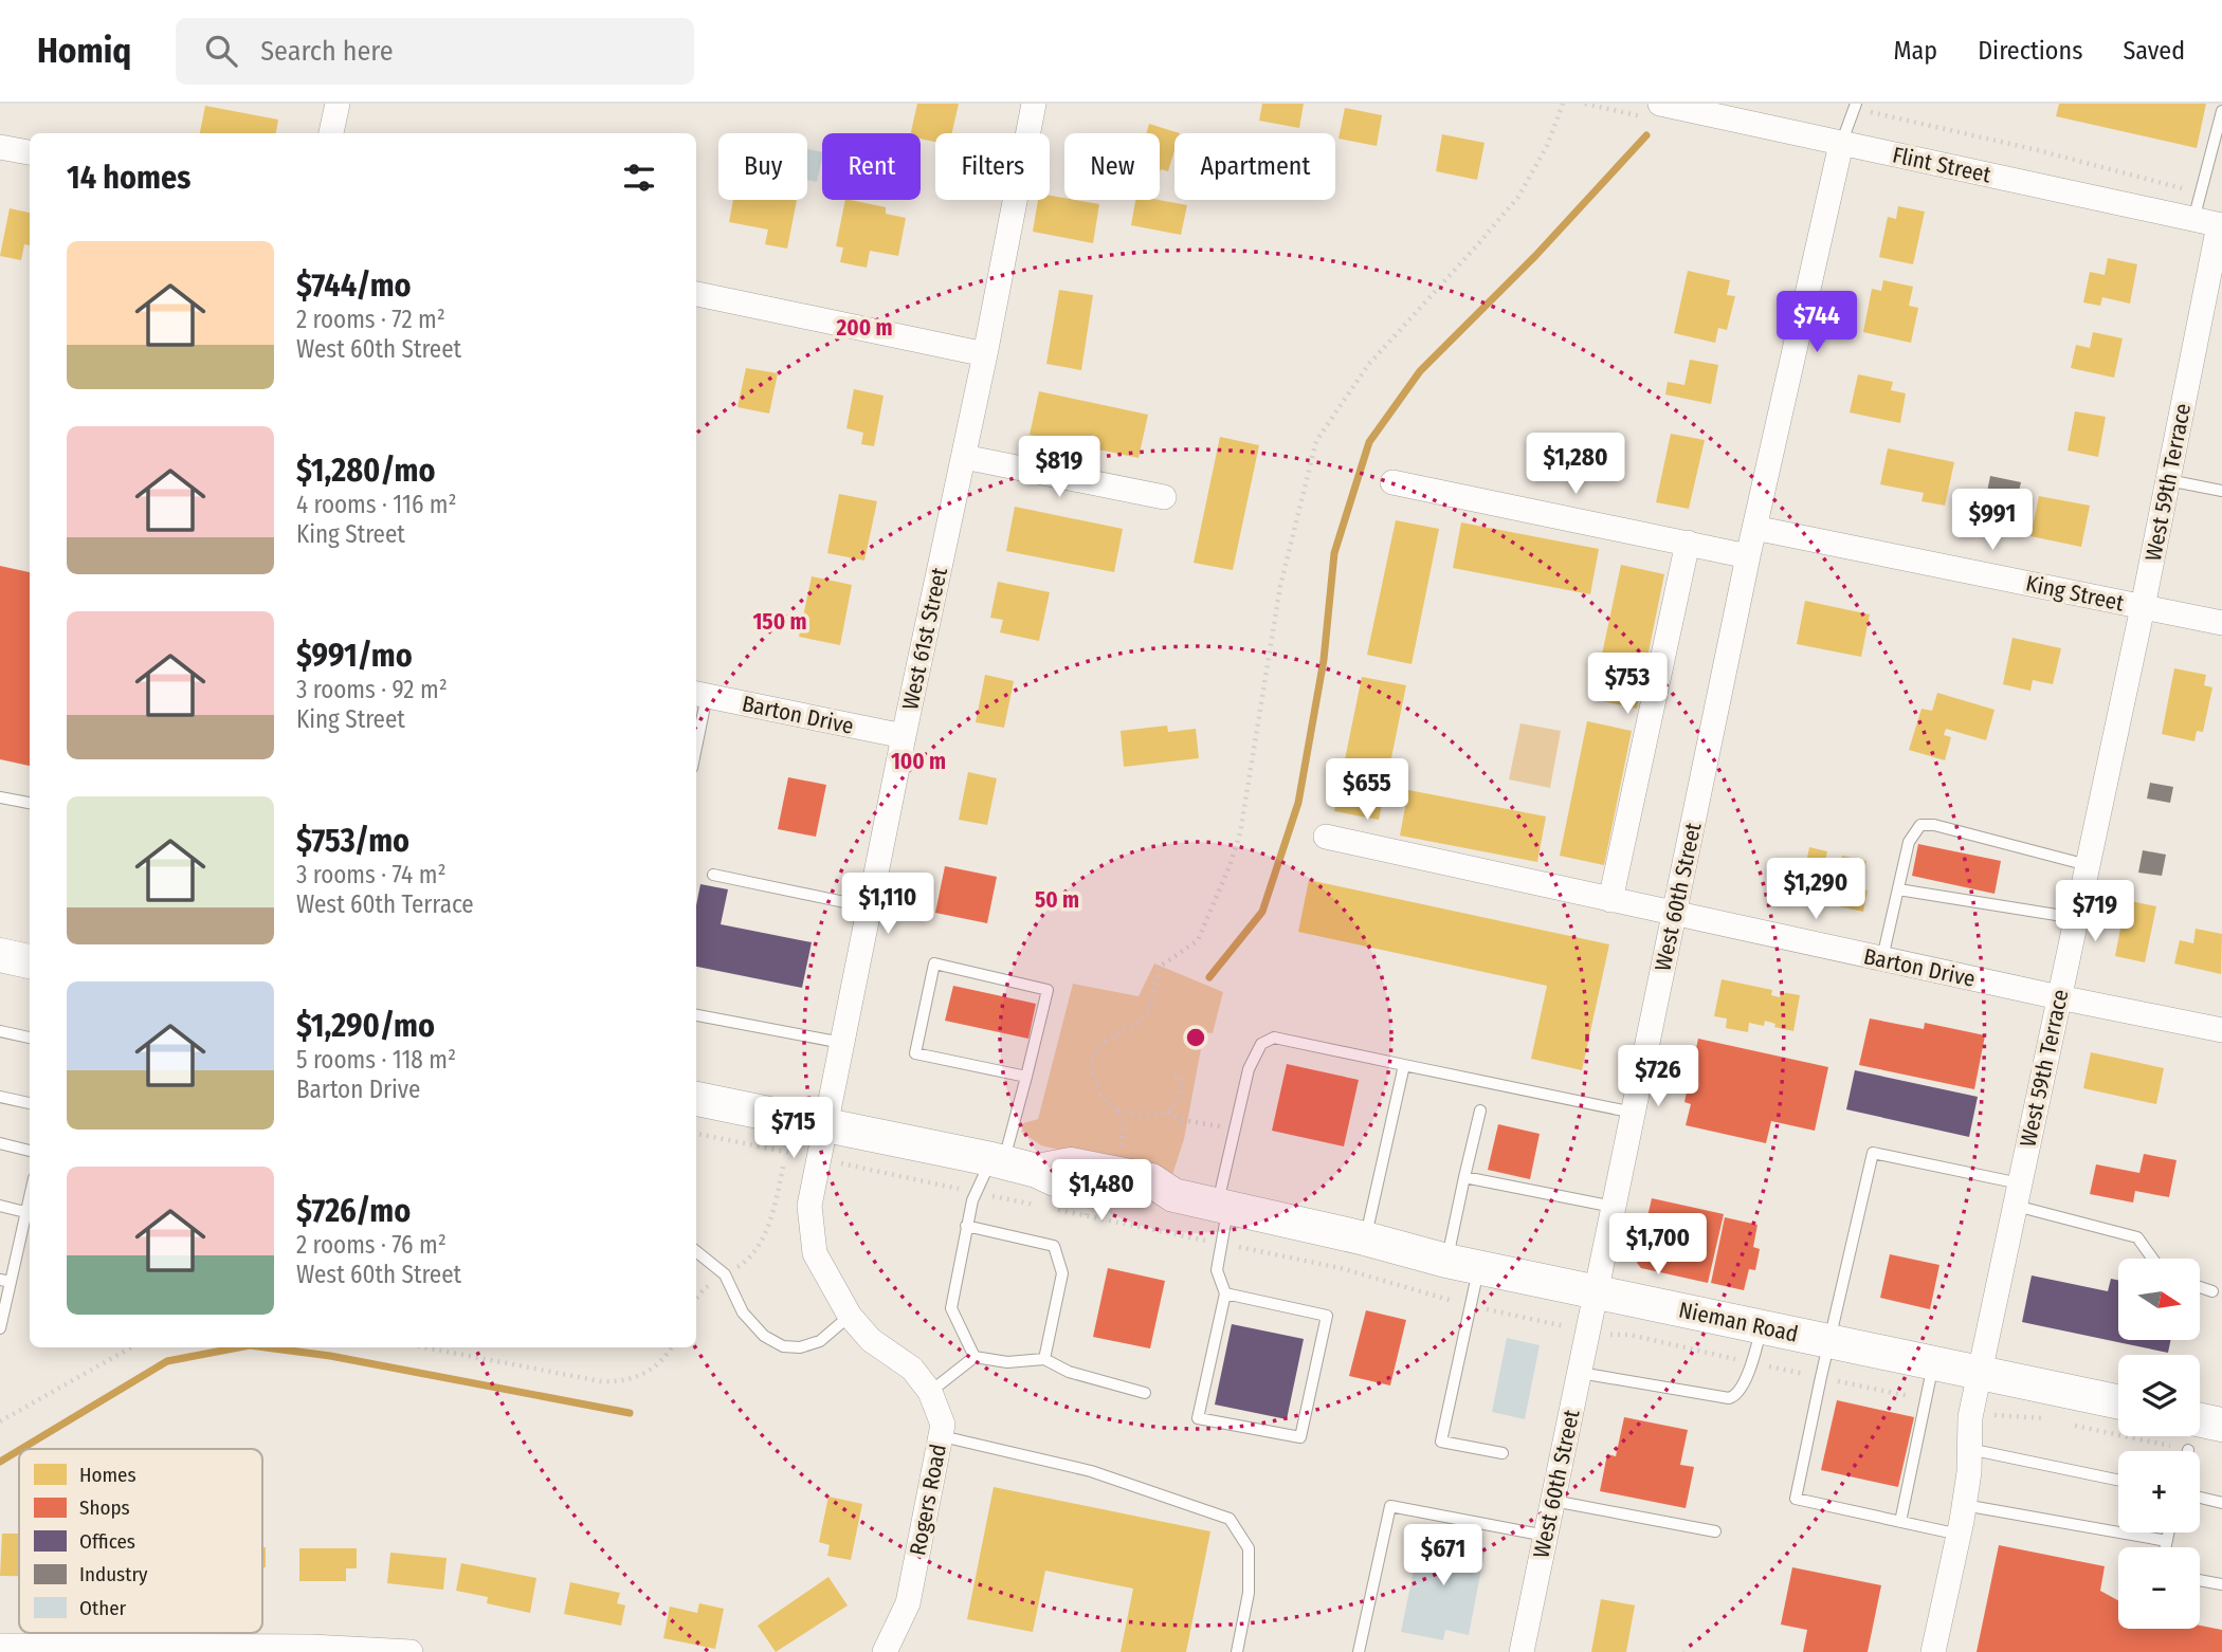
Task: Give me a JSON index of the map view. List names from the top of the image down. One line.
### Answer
{"streets":{"main road":["Nieman Road"],"street":["Flint Street","West 59th Terrace","King Street","West 61st Street","Barton Drive","West 60th Street","Rogers Road"]},"crossings":[["Flint Street","West 59th Terrace"],["Flint Street","West 60th Street"],["West 59th Terrace","King Street"],["West 59th Terrace","Barton Drive"],["West 59th Terrace","Nieman Road"],["King Street","West 60th Street"],["West 61st Street","Barton Drive"],["West 61st Street","Nieman Road"],["West 61st Street","Rogers Road"],["Barton Drive","West 60th Street"],["West 60th Street","Nieman Road"],["Nieman Road","Rogers Road"]],"legend":["Homes","Shops","Offices","Industry","Other"],"north":"right","page":{"header":"Homiq","search":"Search here","nav":["Map","Directions","Saved"],"chip":["Buy","Rent","Filters","New","Apartment"],"heading":"14 homes","list":[{"name":"$744/mo","note":"2 rooms · 72 m² · West 60th Street"},{"name":"$1,280/mo","note":"4 rooms · 116 m² · King Street"},{"name":"$991/mo","note":"3 rooms · 92 m² · King Street"},{"name":"$753/mo","note":"3 rooms · 74 m² · West 60th Terrace"},{"name":"$1,290/mo","note":"5 rooms · 118 m² · Barton Drive"},{"name":"$726/mo","note":"2 rooms · 76 m² · West 60th Street"}],"price":["$744","$1,280","$819","$991","$753","$655","$1,290","$1,110","$719","$726","$715","$1,480","$1,700","$671"],"map_buttons":["+","−"]},"rings":["200 m","150 m","100 m","50 m"]}
